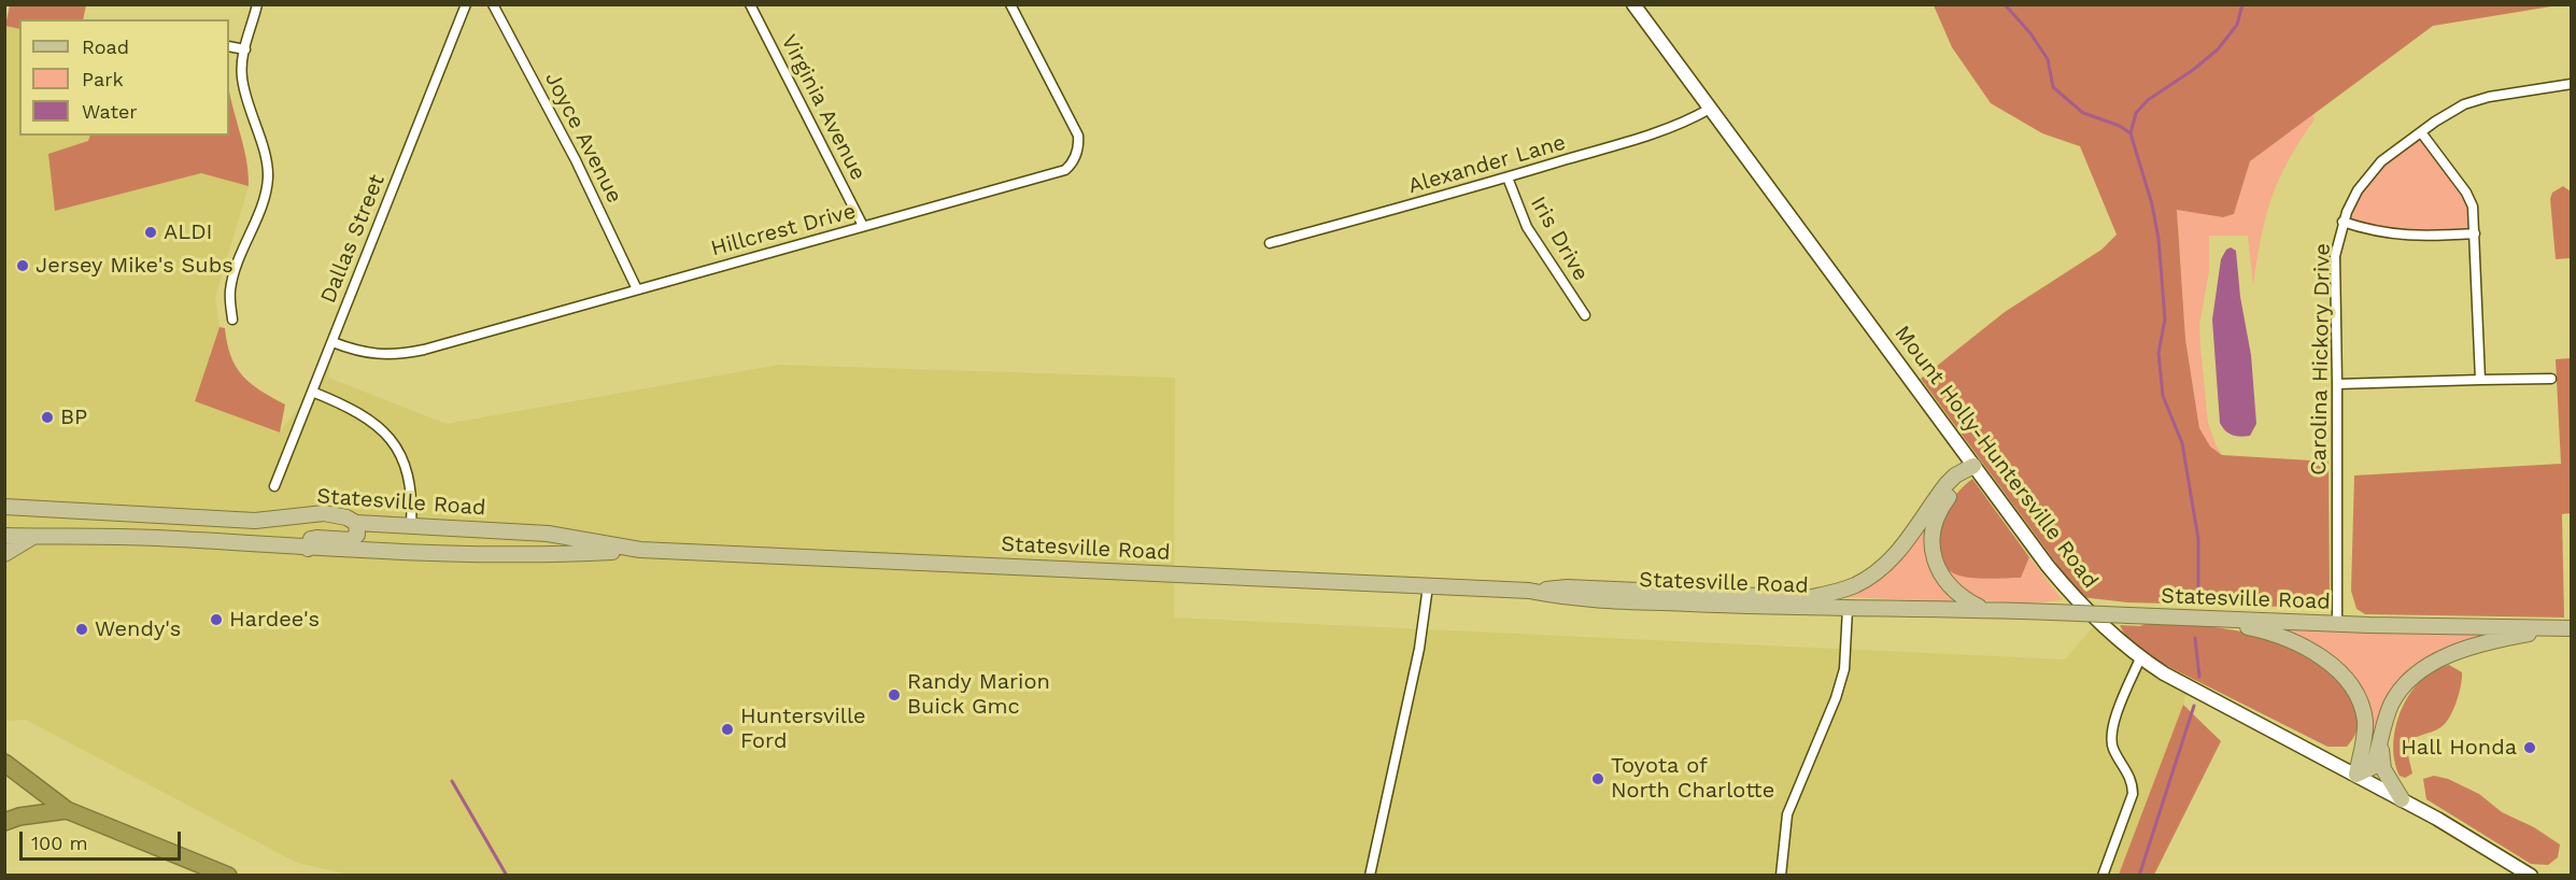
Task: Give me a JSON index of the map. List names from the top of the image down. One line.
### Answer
{"streets":{"main road":["Mount Holly-Huntersville Road","Statesville Road"],"street":["Virginia Avenue","Joyce Avenue","Alexander Lane","Hillcrest Drive","Dallas Street","Iris Drive","Carolina Hickory Drive"]},"crossings":[["Virginia Avenue","Hillcrest Drive"],["Joyce Avenue","Hillcrest Drive"],["Alexander Lane","Iris Drive"],["Alexander Lane","Mount Holly-Huntersville Road"],["Hillcrest Drive","Dallas Street"],["Carolina Hickory Drive","Statesville Road"]],"places":["ALDI","Jersey Mike's Subs","BP","Hardee's","Wendy's","Randy Marion Buick Gmc","Huntersville Ford","Hall Honda","Toyota of North Charlotte"],"legend":["Road","Park","Water"],"scale_bar":"100 m"}
